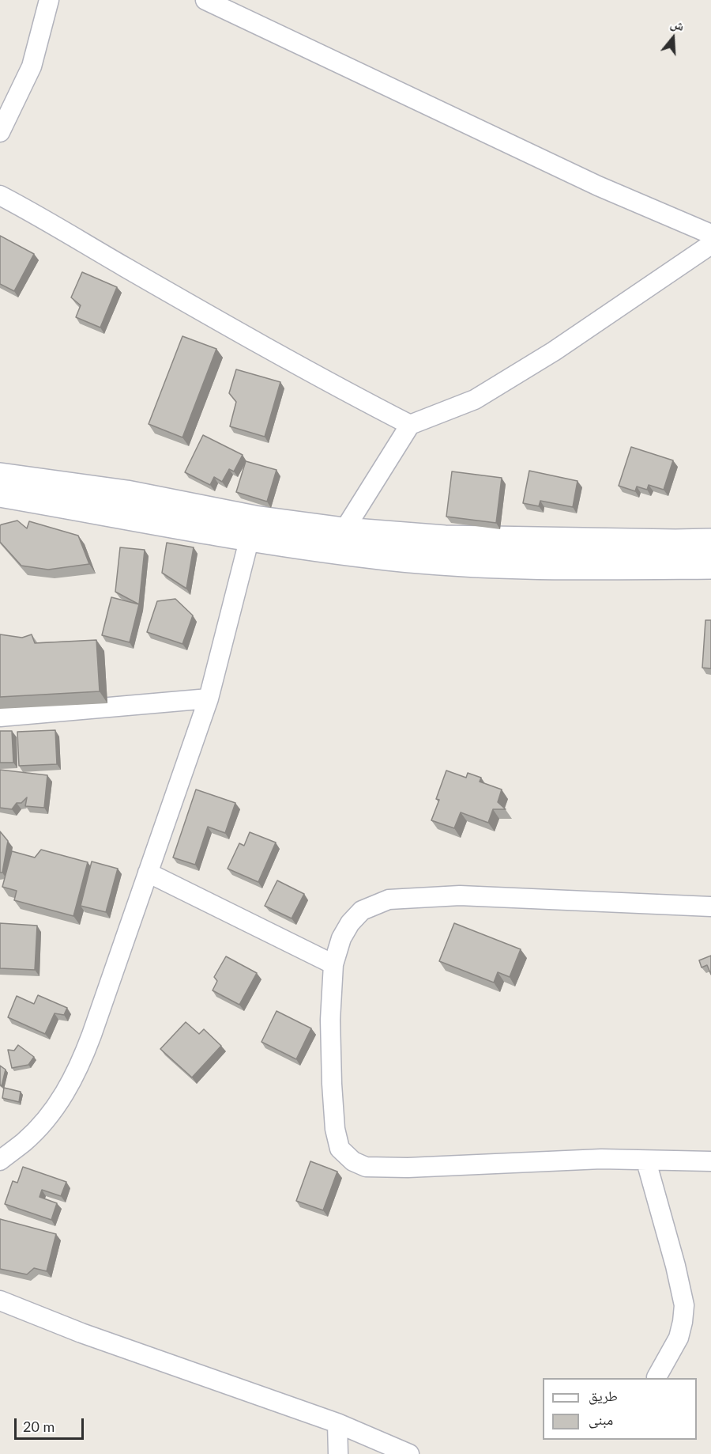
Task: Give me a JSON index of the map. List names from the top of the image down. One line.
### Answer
{"legend":["طريق","مبنى"],"scale_bar":"20 m","north":"top"}
